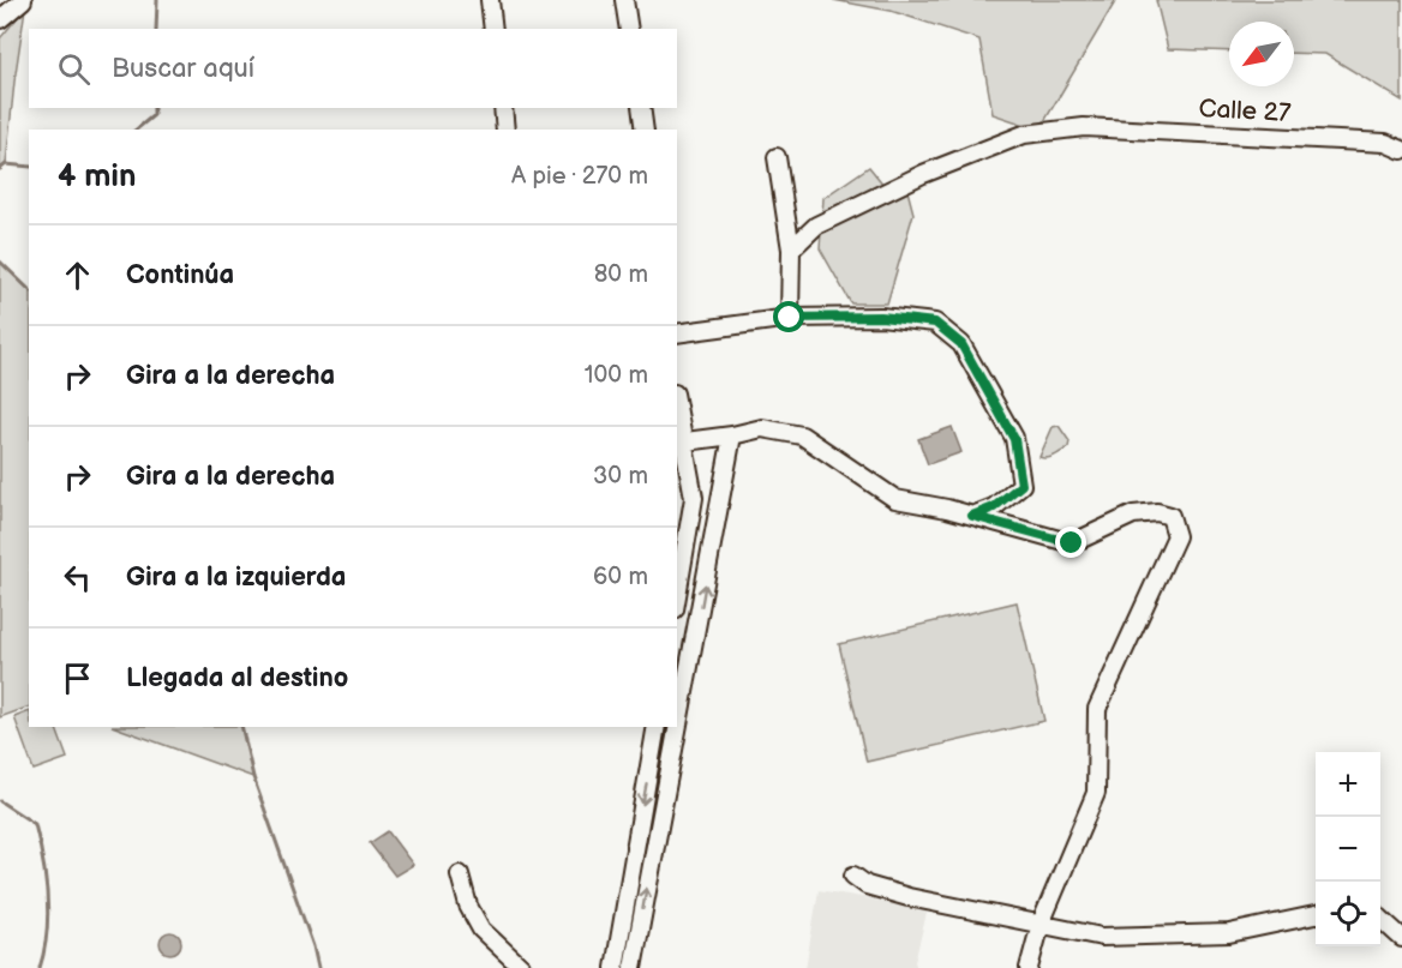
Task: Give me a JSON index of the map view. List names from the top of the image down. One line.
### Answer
{"streets":{"street":["Calle 27"]},"north":"bottom left","page":{"search":"Buscar aquí","heading":["4 min","A pie · 270 m"],"list":[["Continúa","80 m"],["Gira a la derecha","100 m"],["Gira a la derecha","30 m"],["Gira a la izquierda","60 m"],"Llegada al destino"],"map_buttons":["+","−"]}}
